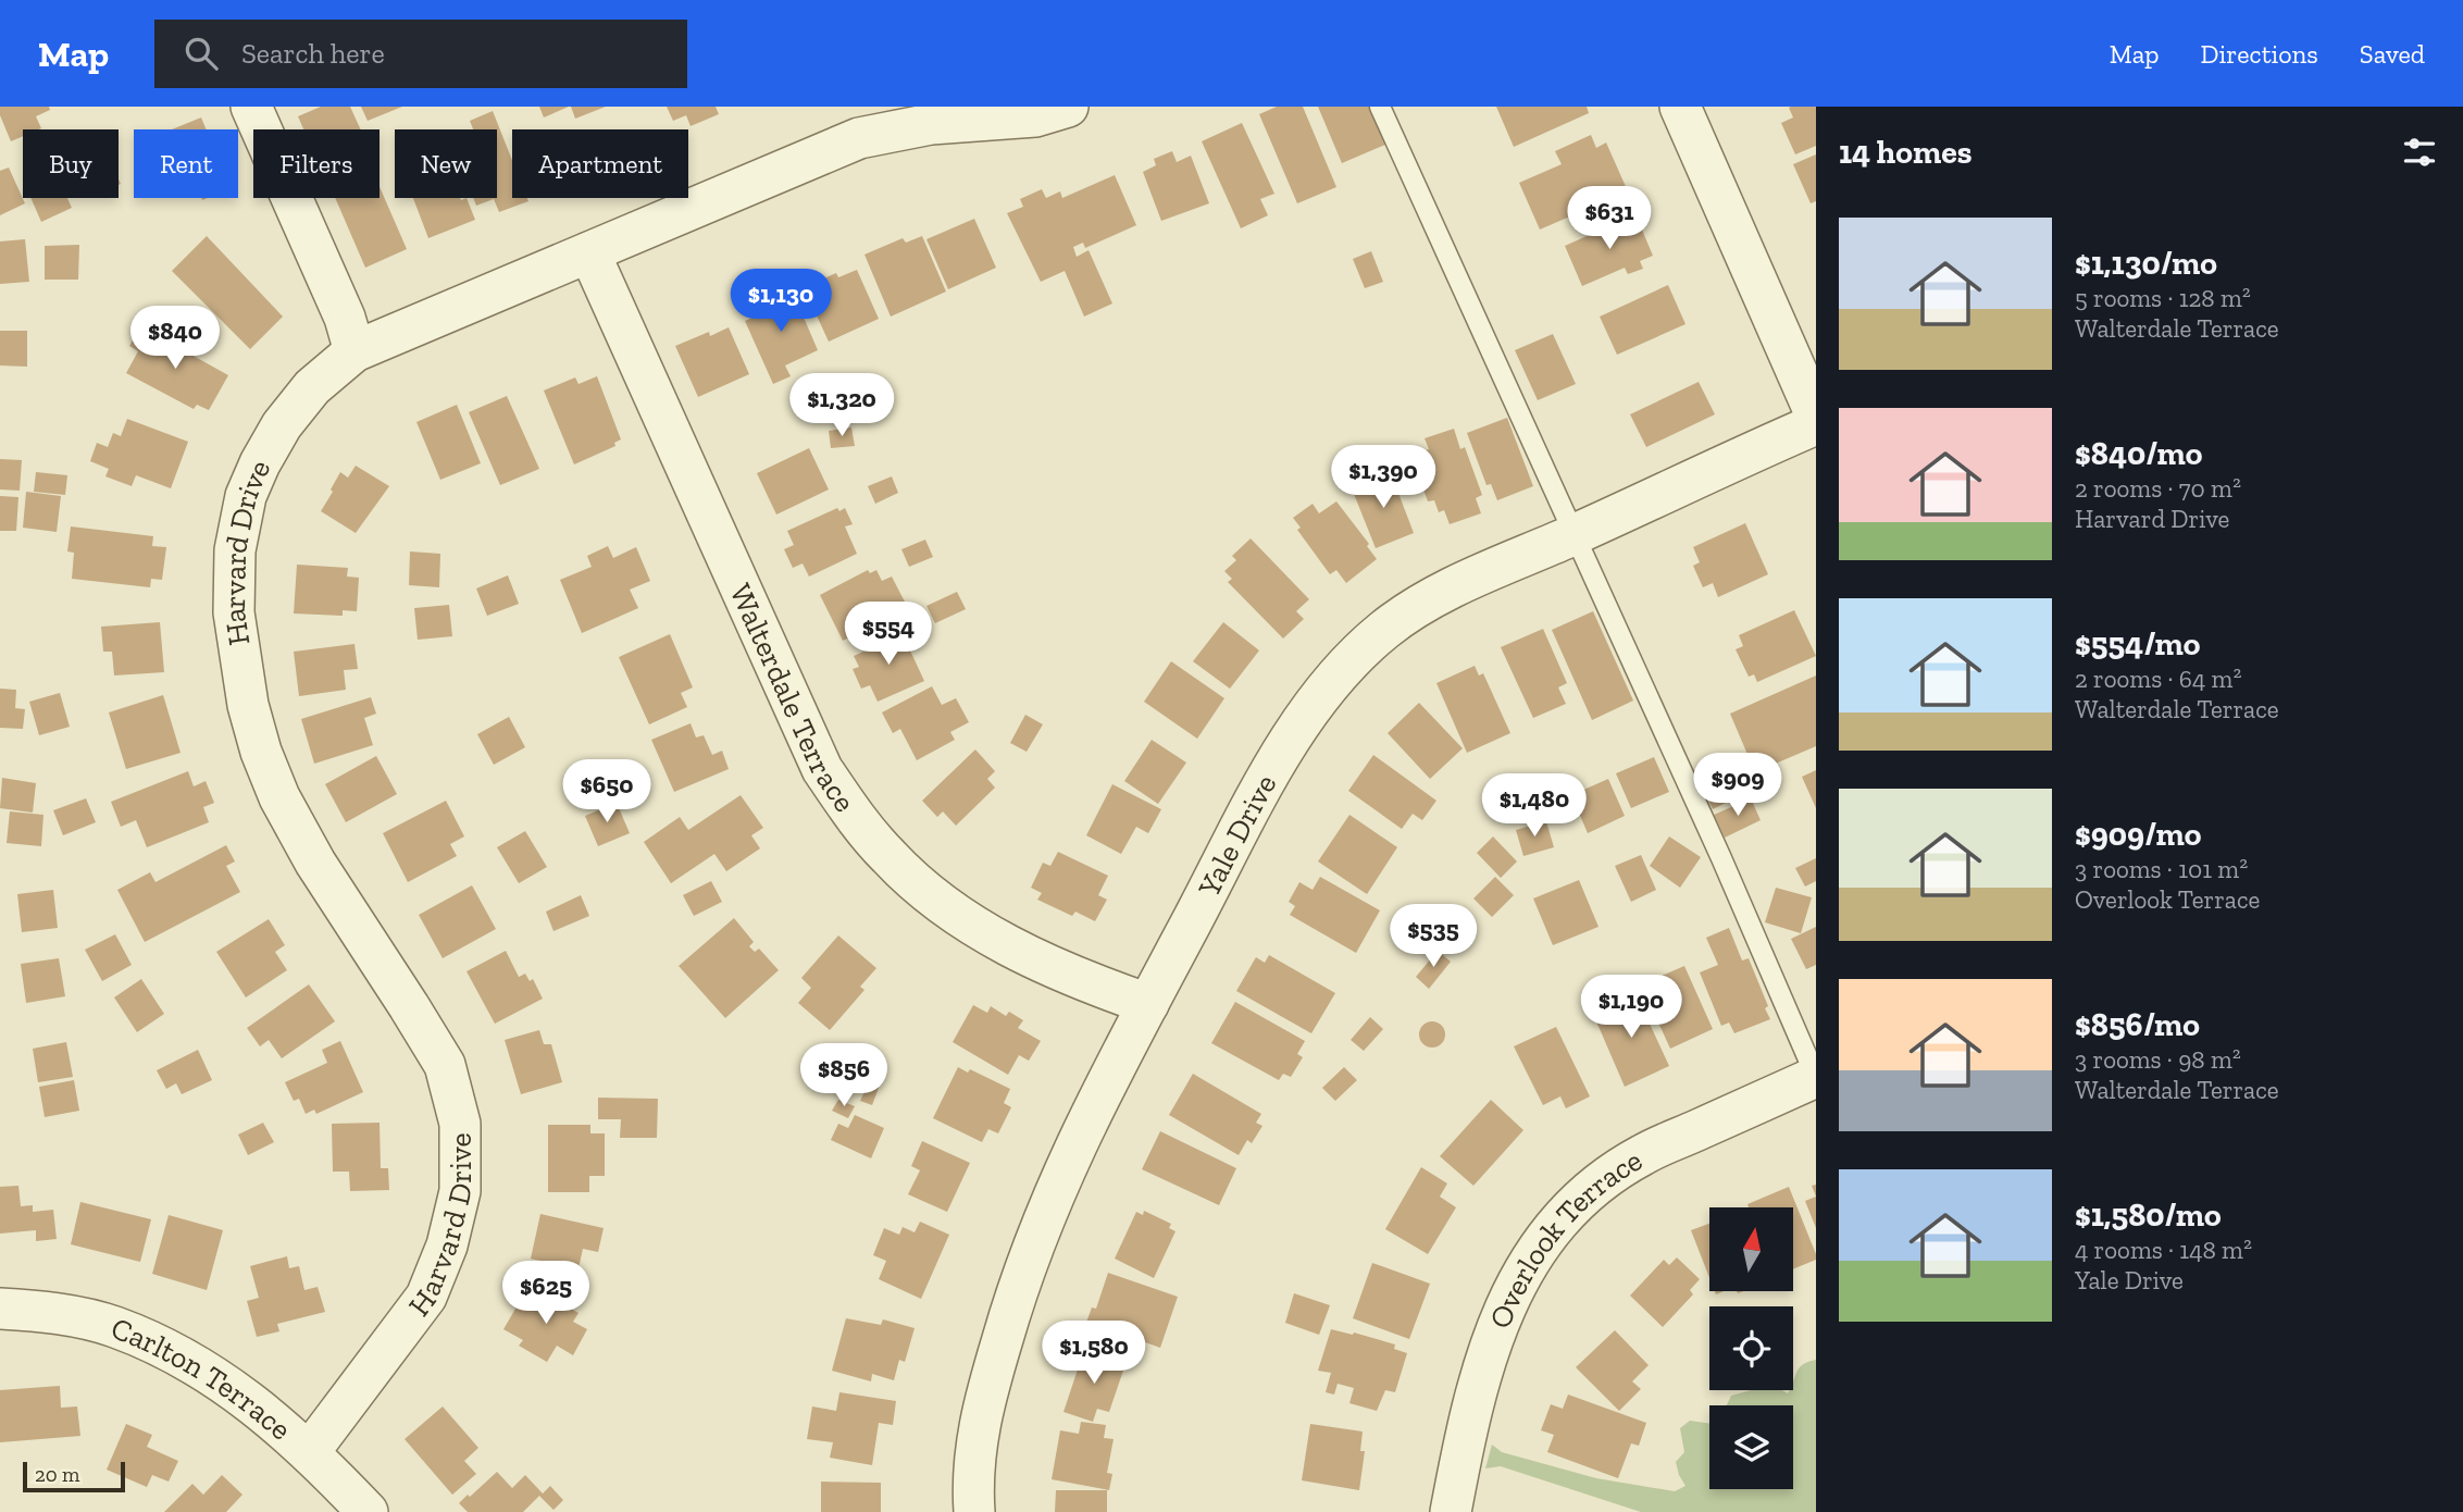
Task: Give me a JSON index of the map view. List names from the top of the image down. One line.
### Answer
{"streets":{"street":["Harvard Drive","Walterdale Terrace","Yale Drive","Overlook Terrace","Carlton Terrace"]},"crossings":[["Harvard Drive","Walterdale Terrace"],["Harvard Drive","Carlton Terrace"],["Walterdale Terrace","Yale Drive"]],"scale_bar":"20 m","north":"top","page":{"header":"Map","search":"Search here","nav":["Map","Directions","Saved"],"heading":"14 homes","chip":["Buy","Rent","Filters","New","Apartment"],"price":["$631","$1,130","$840","$1,320","$1,390","$554","$909","$650","$1,480","$535","$1,190","$856","$625","$1,580"],"list":[{"name":"$1,130/mo","note":"5 rooms · 128 m² · Walterdale Terrace"},{"name":"$840/mo","note":"2 rooms · 70 m² · Harvard Drive"},{"name":"$554/mo","note":"2 rooms · 64 m² · Walterdale Terrace"},{"name":"$909/mo","note":"3 rooms · 101 m² · Overlook Terrace"},{"name":"$856/mo","note":"3 rooms · 98 m² · Walterdale Terrace"},{"name":"$1,580/mo","note":"4 rooms · 148 m² · Yale Drive"}],"scale":"20 m"}}
